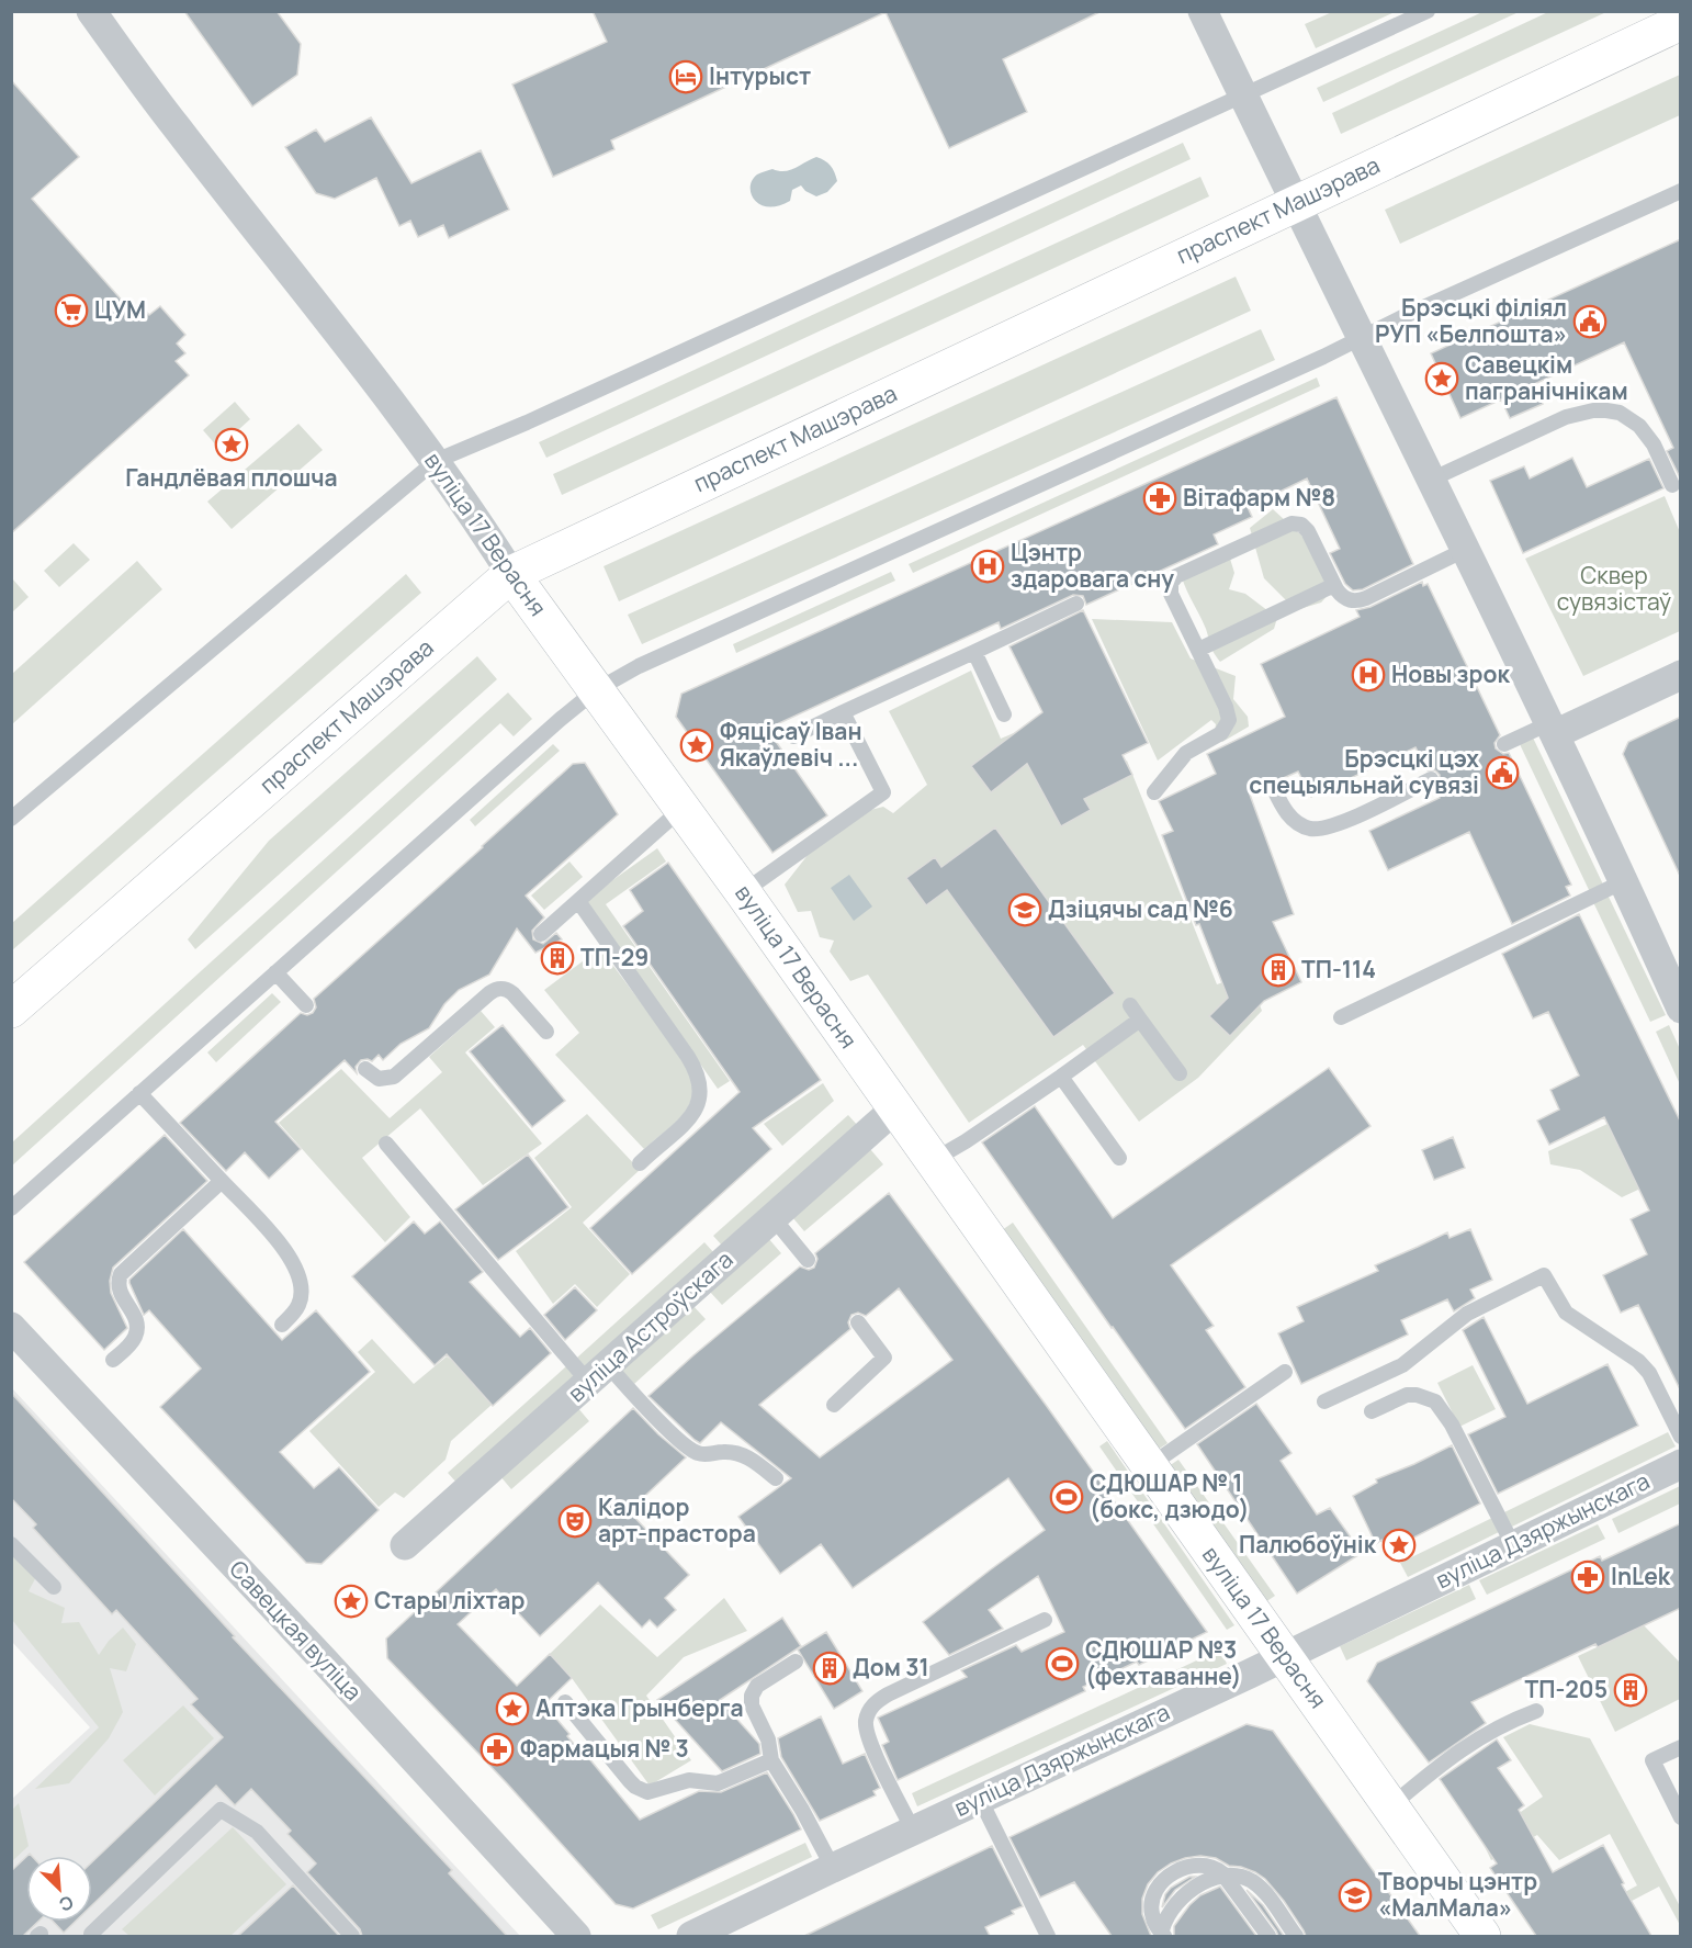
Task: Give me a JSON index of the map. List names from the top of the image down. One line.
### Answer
{"streets":{"main road":["праспект Машэрава","вуліца 17 Верасня"],"street":["вуліца Астроўскага","вуліца Дзяржынскага","Савецкая вуліца"]},"crossings":[["праспект Машэрава","вуліца 17 Верасня"],["вуліца 17 Верасня","вуліца Астроўскага"],["вуліца 17 Верасня","вуліца Дзяржынскага"]],"parks":["Сквер сувязістаў"],"places":{"hotel":["Інтурыст"],"supermarket":["ЦУМ"],"public building":["Брэсцкі філіял РУП «Белпошта»","Брэсцкі цэх спецыяльнай сувязі"],"place":["Савецкім пагранічнікам","Гандлёвая плошча","Фяцісаў Іван Якаўлевіч ...","Палюбоўнік","Стары ліхтар","Аптэка Грынберга"],"pharmacy":["Вітафарм №8","InLek","Фармацыя № 3"],"hospital":["Цэнтр здаровага сну","Новы зрок"],"school or university":["Дзіцячы сад №6","Творчы цэнтр «МалМала»"],"building":["ТП-29","ТП-114","Дом 31","ТП-205"],"sports":["СДЮШАР № 1 (бокс, дзюдо)","СДЮШАР №3 (фехтаванне)"],"theatre":["Калідор арт-прастора"]},"north":"bottom right"}
